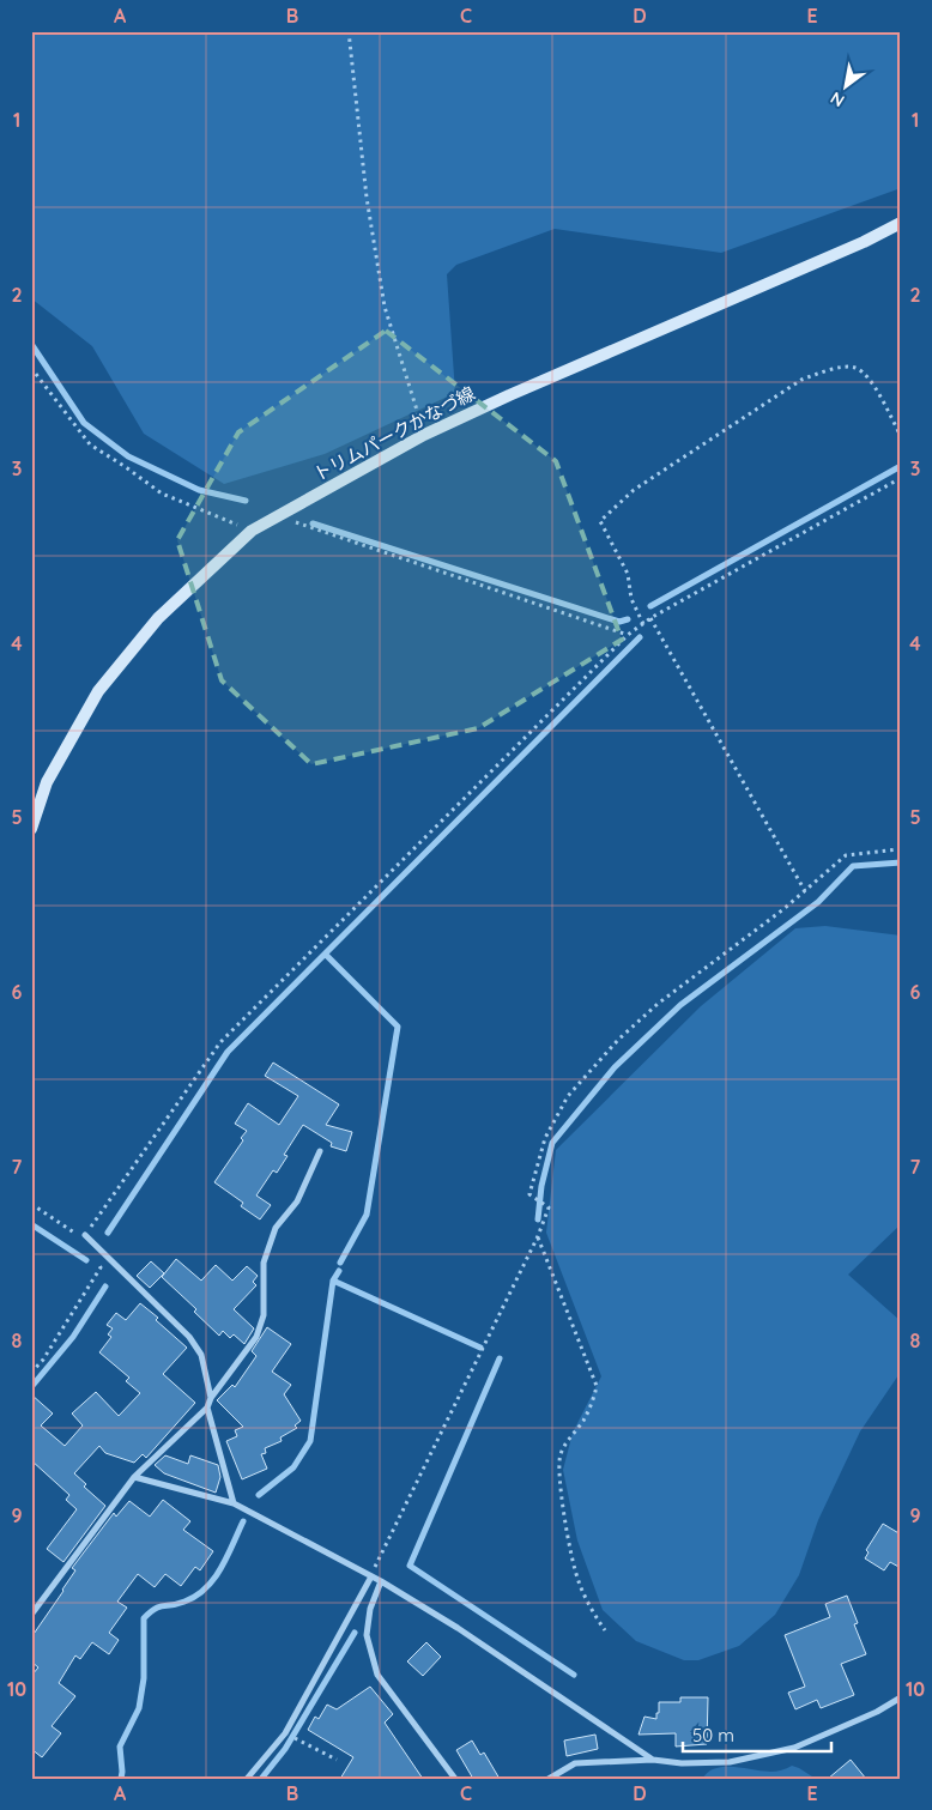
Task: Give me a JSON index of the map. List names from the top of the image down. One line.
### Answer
{"streets":{"main road":["トリムパークかなづ線"]},"scale_bar":"50 m","north":"bottom left","grid":{"columns":["A","B","C","D","E"],"rows":["1","2","3","4","5","6","7","8","9","10"]}}
